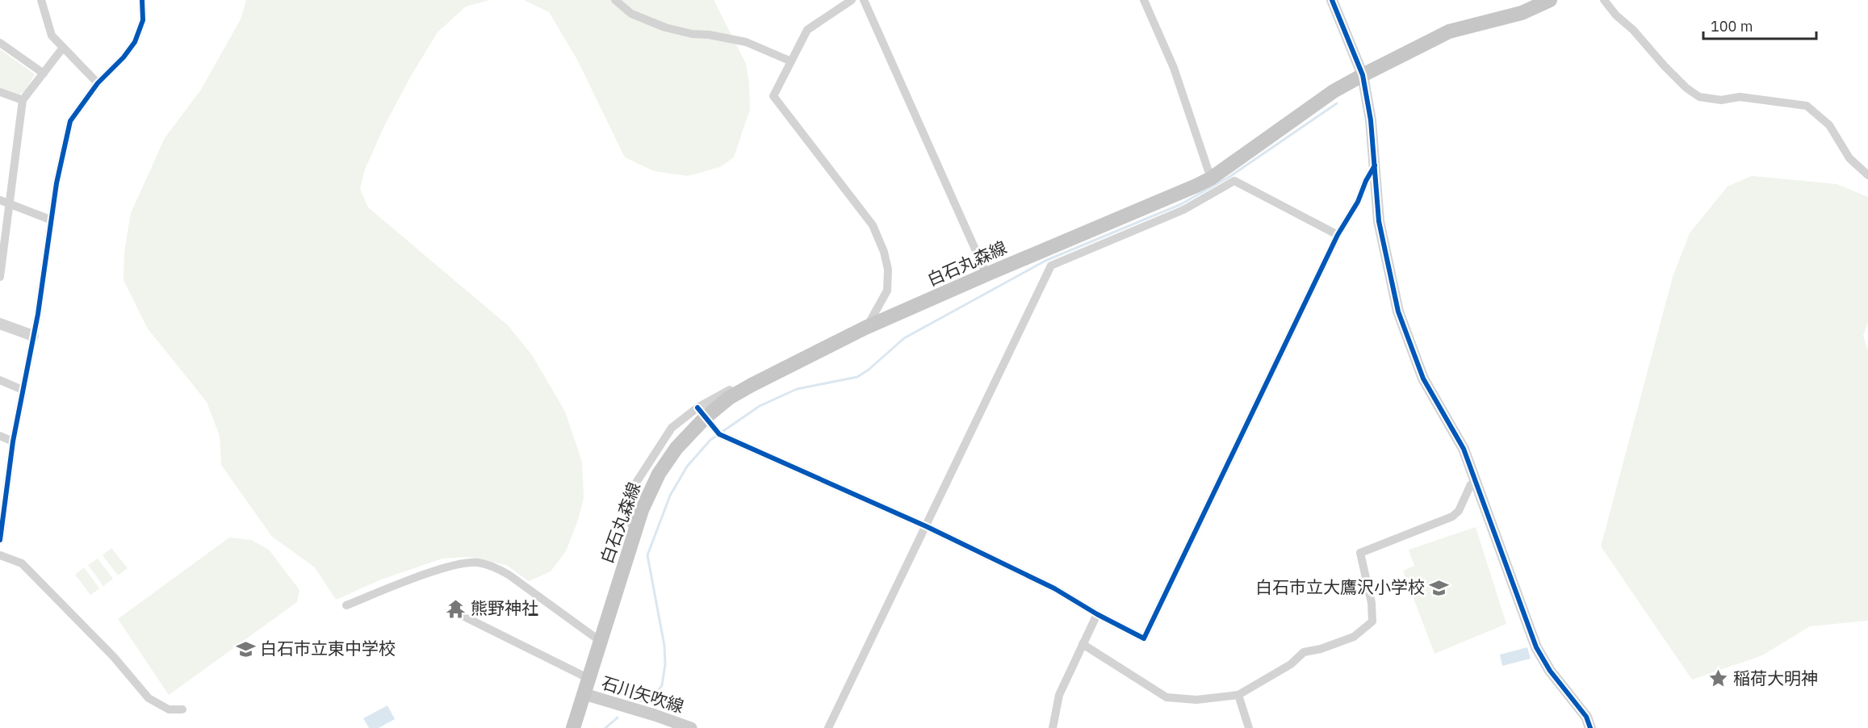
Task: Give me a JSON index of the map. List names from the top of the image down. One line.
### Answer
{"streets":{"main road":["白石丸森線","石川矢吹線"]},"crossings":[["白石丸森線","石川矢吹線"]],"places":{"school or university":["白石市立大鷹沢小学校","白石市立東中学校"],"temple":["熊野神社"],"place":["稲荷大明神"]},"scale_bar":"100 m"}
